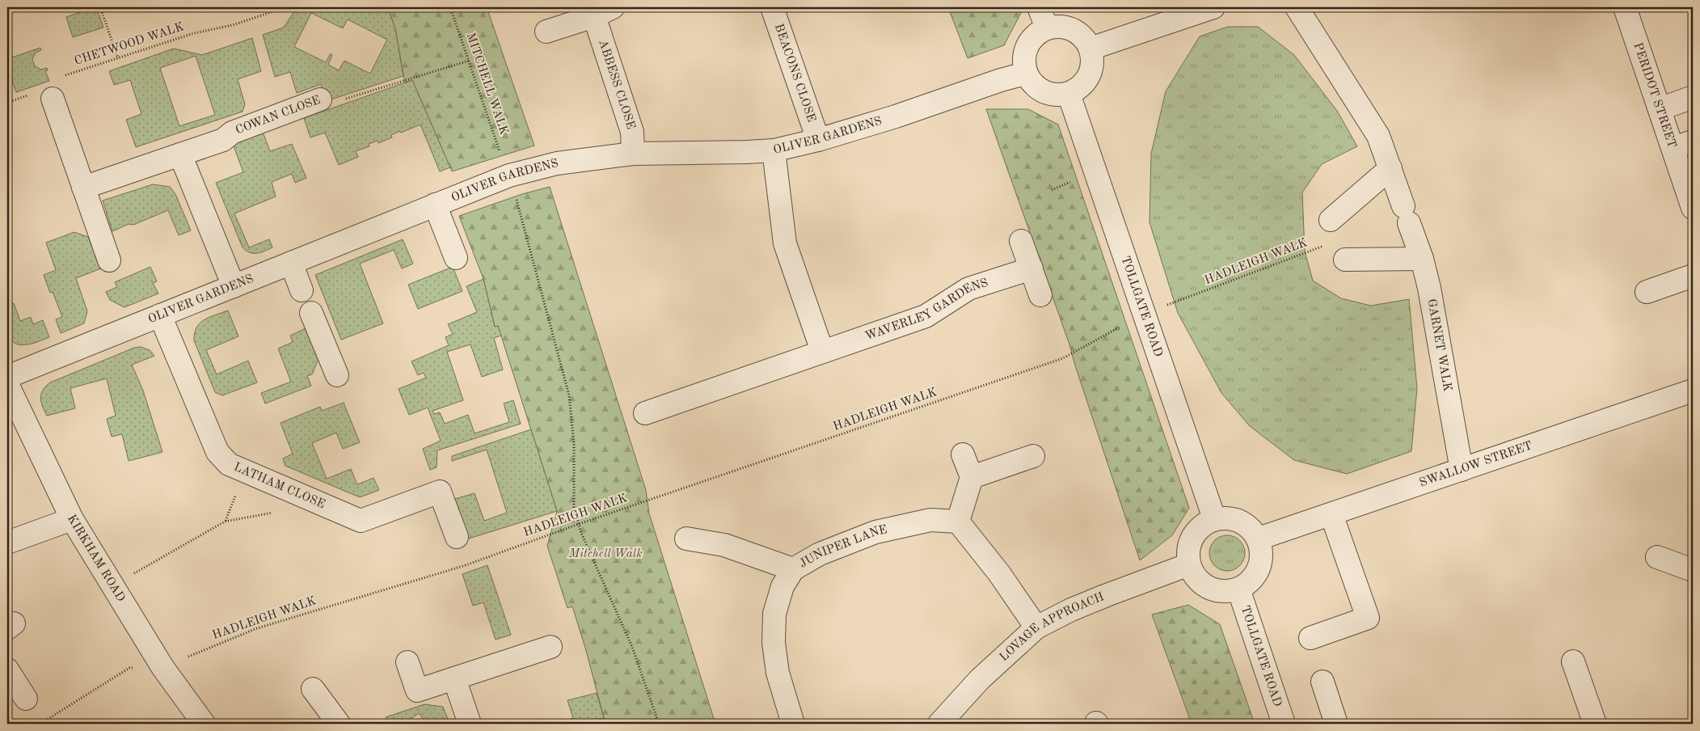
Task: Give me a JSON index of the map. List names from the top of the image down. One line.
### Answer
{"streets":{"street":["BEACONS CLOSE","ABBESS CLOSE","PERIDOT STREET","COWAN CLOSE","OLIVER GARDENS","TOLLGATE ROAD","WAVERLEY GARDENS","GARNET WALK","SWALLOW STREET","LATHAM CLOSE","JUNIPER LANE","KIRKHAM ROAD","LOVAGE APPROACH"],"path":["CHETWOOD WALK","MITCHELL WALK","HADLEIGH WALK"]},"crossings":[["BEACONS CLOSE","OLIVER GARDENS"],["MITCHELL WALK","COWAN CLOSE"],["ABBESS CLOSE","OLIVER GARDENS"],["OLIVER GARDENS","TOLLGATE ROAD"],["OLIVER GARDENS","LATHAM CLOSE"],["HADLEIGH WALK","KIRKHAM ROAD"],["TOLLGATE ROAD","SWALLOW STREET"],["TOLLGATE ROAD","LOVAGE APPROACH"],["GARNET WALK","SWALLOW STREET"],["SWALLOW STREET","LOVAGE APPROACH"]],"parks":["Mitchell Walk"]}
